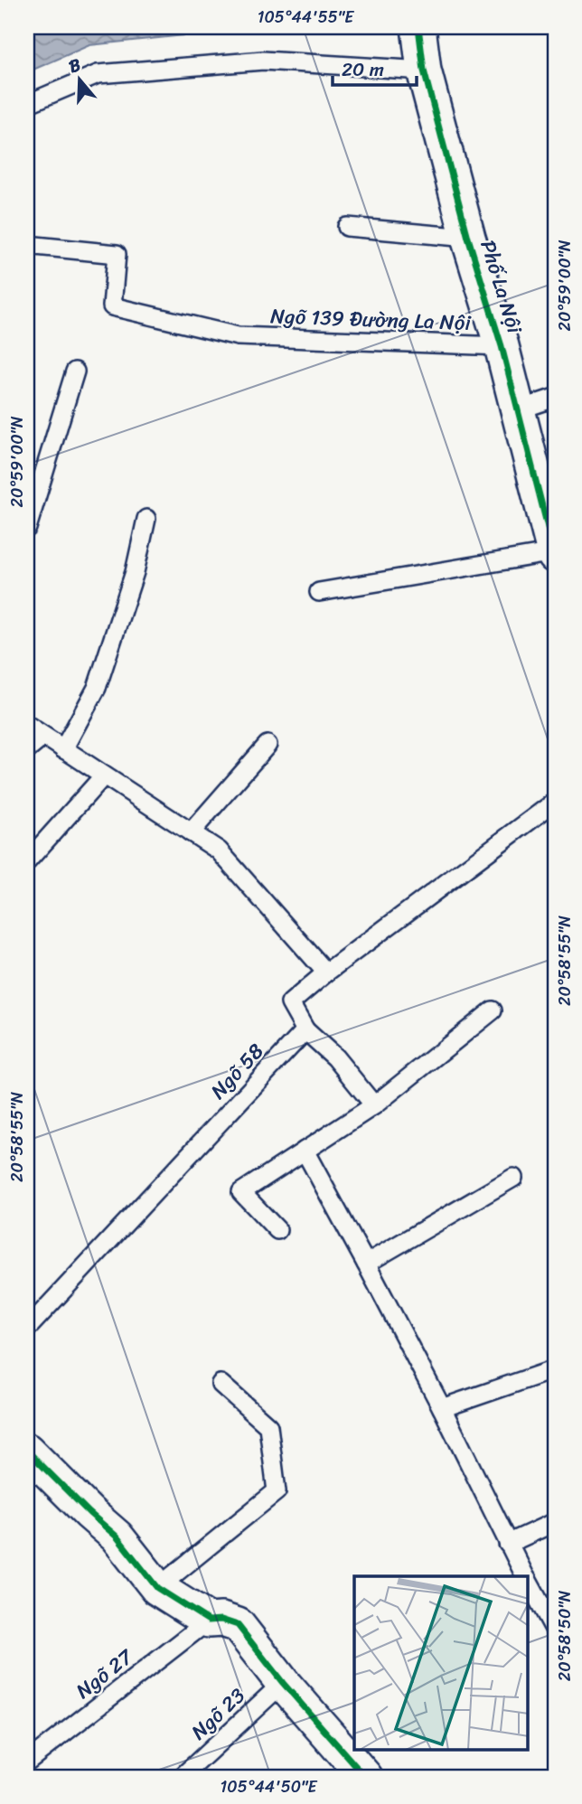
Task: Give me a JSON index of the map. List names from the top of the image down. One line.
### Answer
{"streets":{"street":["Phố La Nội"],"lane":["Ngõ 139 Đường La Nội","Ngõ 58","Ngõ 27","Ngõ 23"]},"crossings":[["Phố La Nội","Ngõ 139 Đường La Nội"]],"scale_bar":"20 m","north":"top","coordinates":["105°44'55\"E","20°59'00\"N","20°58'55\"N","20°58'50\"N","105°44'50\"E"]}
